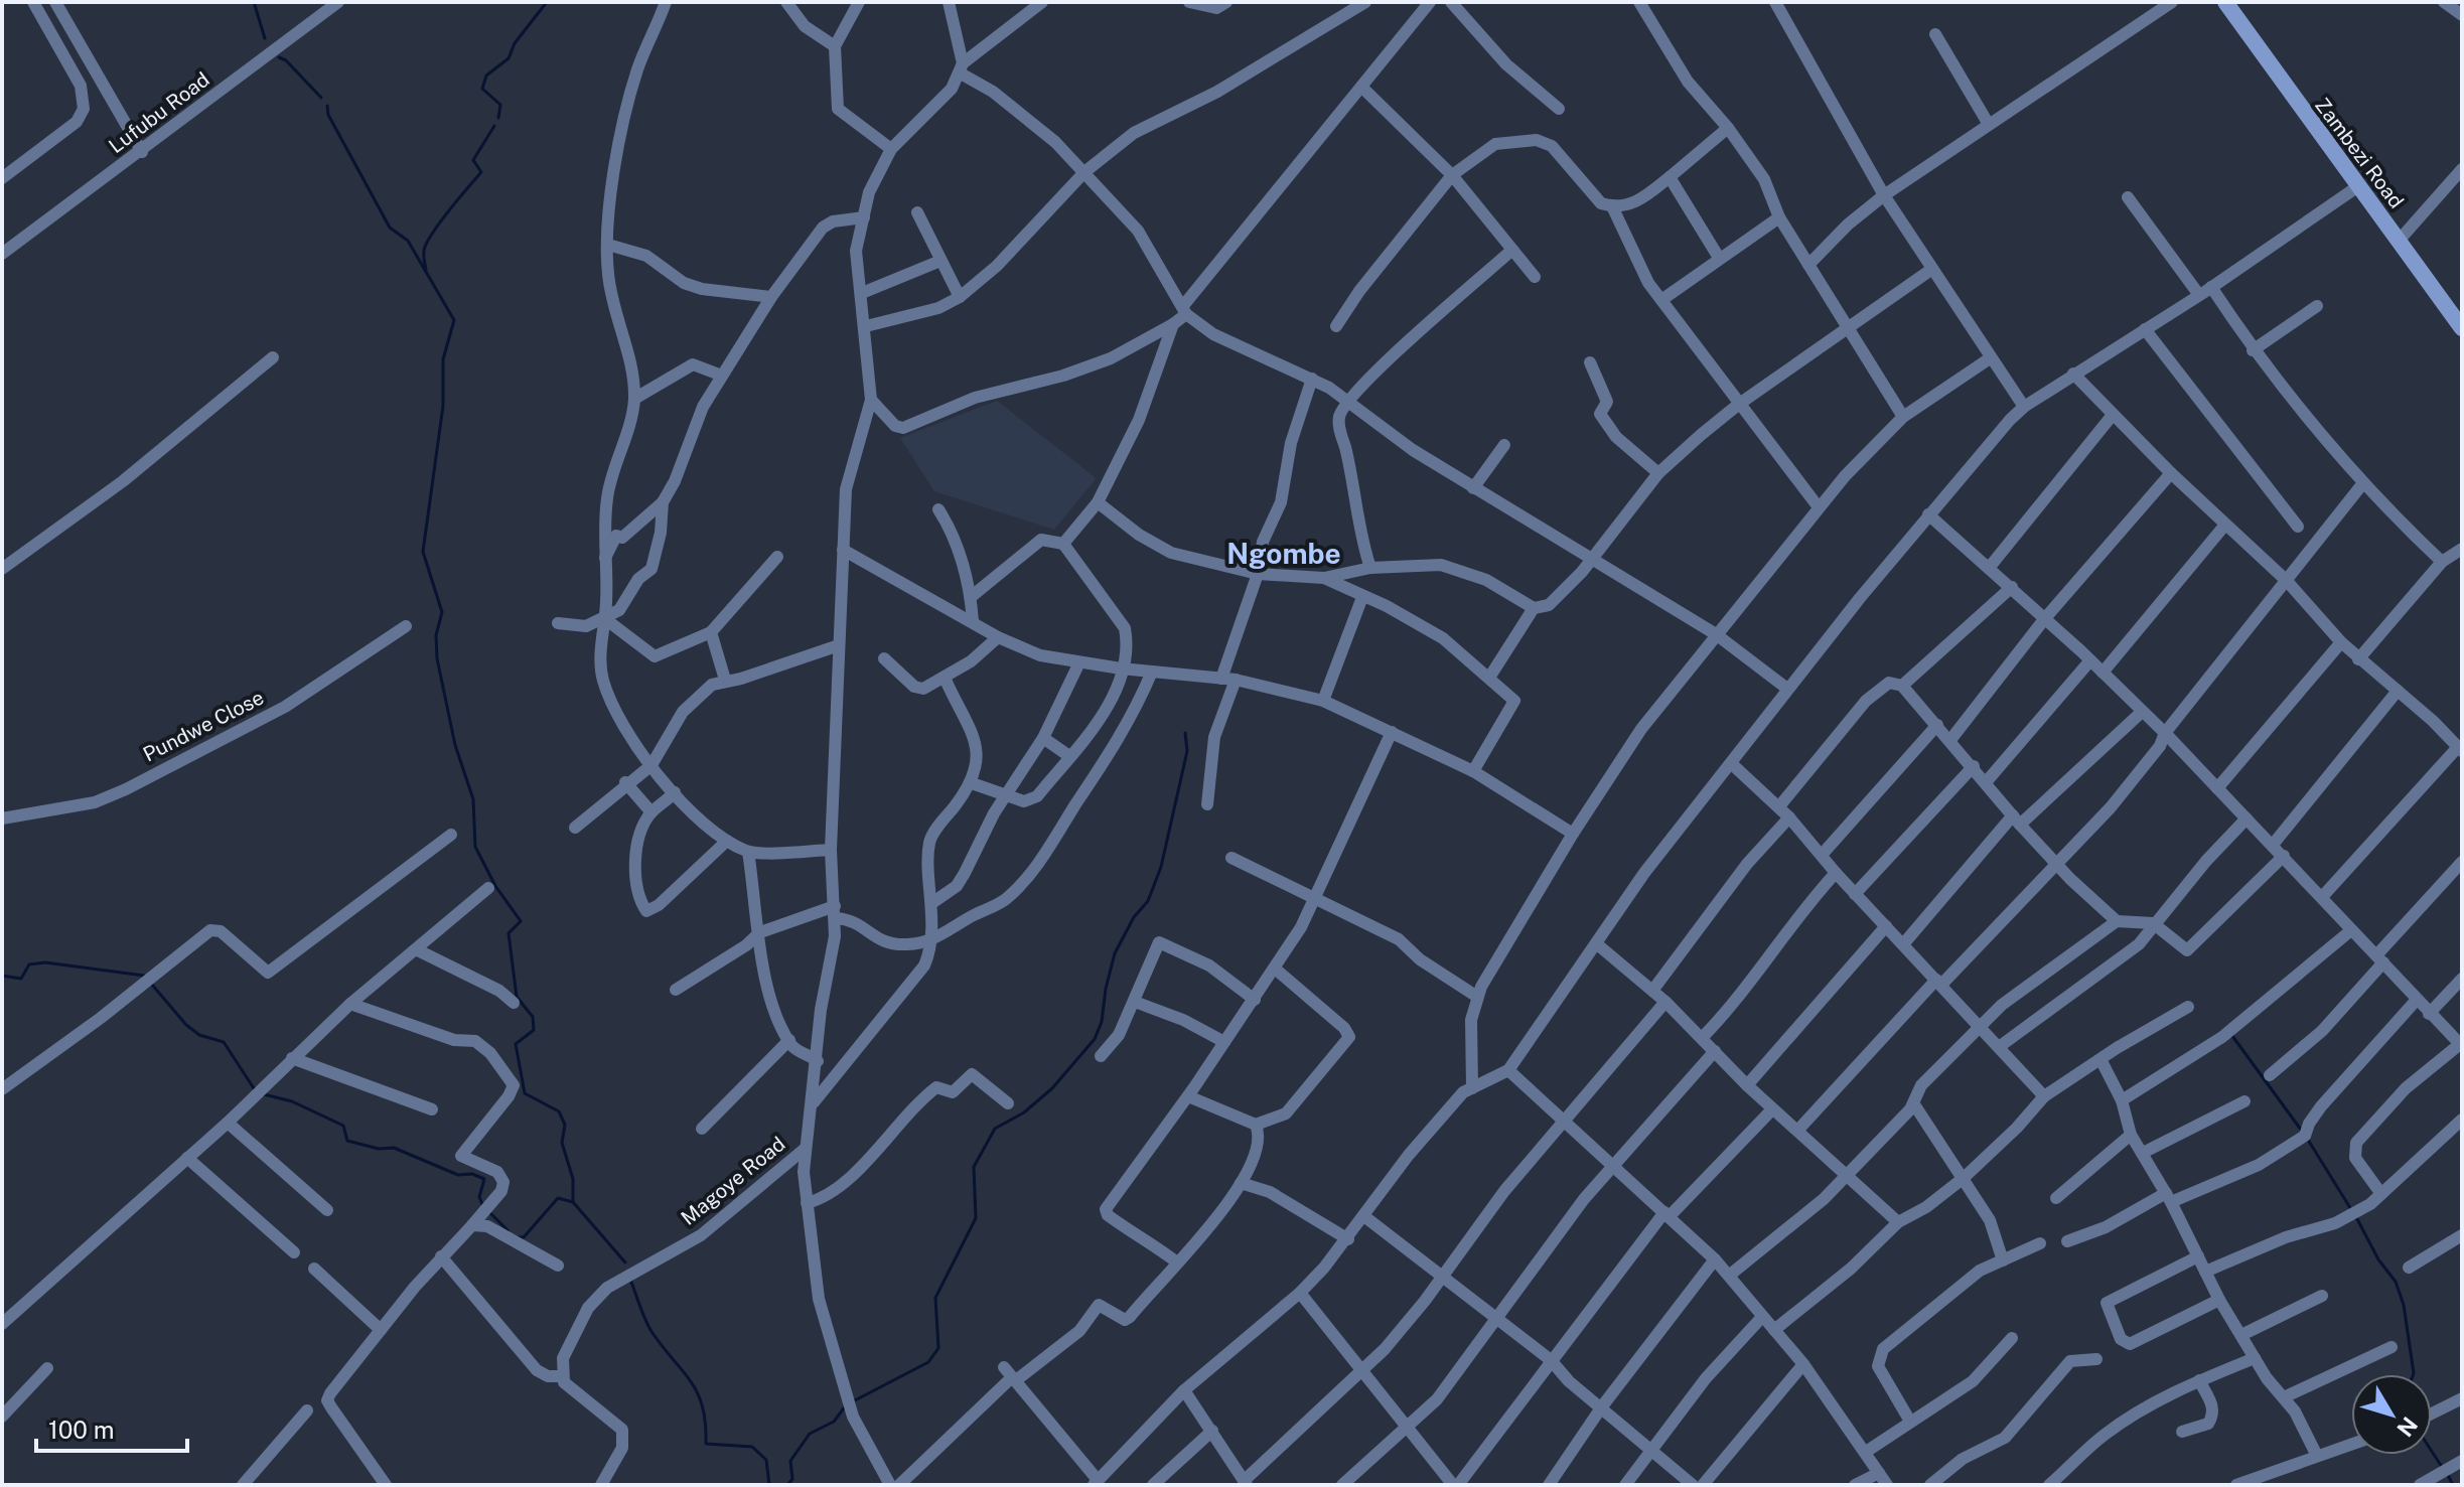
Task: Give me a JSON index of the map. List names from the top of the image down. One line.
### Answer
{"streets":{"main road":["Zambezi Road"],"street":["Lufubu Road","Pundwe Close","Magoye Road"]},"districts":["Ngombe"],"scale_bar":"100 m","north":"bottom right"}
